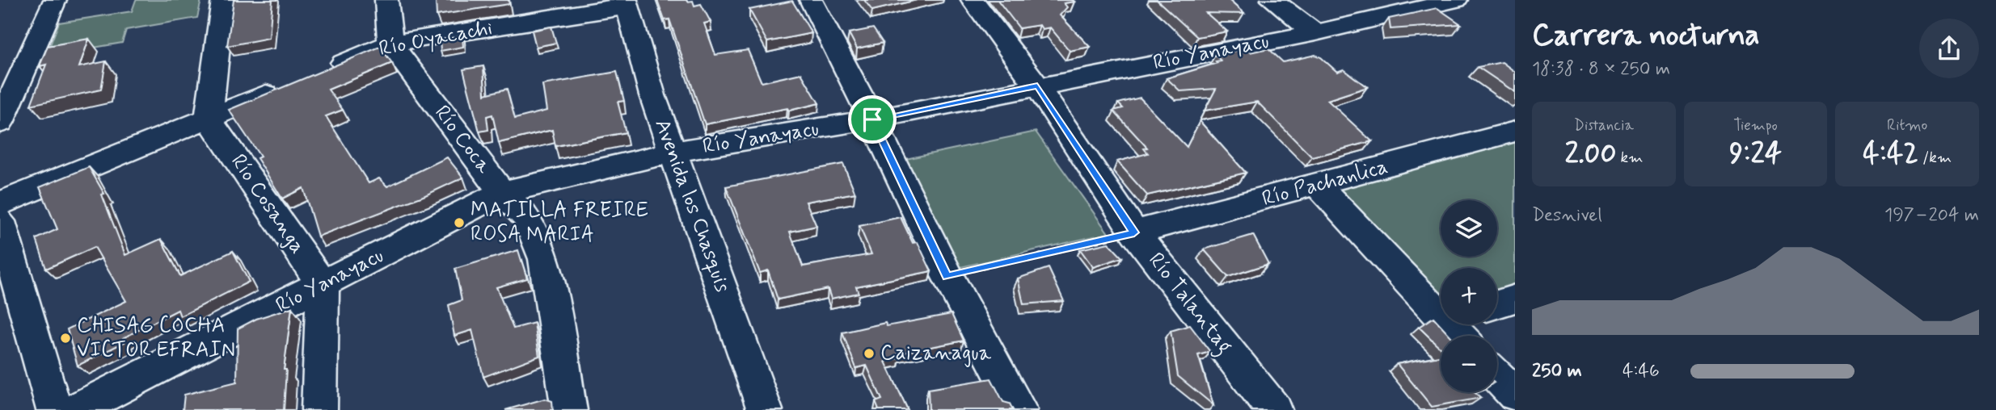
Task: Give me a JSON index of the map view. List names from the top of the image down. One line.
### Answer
{"streets":{"street":["Río Oyacachi","Río Yanayacu","Río Coca","Río Pachanlica","Río Cosanga","Avenida los Chasquis","Río Talantag"]},"crossings":[["Río Oyacachi","Río Coca"],["Río Oyacachi","Avenida los Chasquis"],["Río Yanayacu","Río Coca"],["Río Yanayacu","Río Cosanga"],["Río Yanayacu","Avenida los Chasquis"],["Río Yanayacu","Río Talantag"],["Río Pachanlica","Río Talantag"]],"places":["MATILLA FREIRE ROSA MARIA","CHISAG COCHA VICTOR EFRAIN","Caizanagua"],"page":{"heading":["Carrera nocturna","18:38 · 8 × 250 m"],"stats":[["Distancia","2.00 km"],["Tiempo","9:24"],["Ritmo","4:42 /km"]],"chart":["Desnivel","197–204 m"],"map_buttons":["+","−"],"list":[{"name":"250 m","note":"4:46"}]}}
